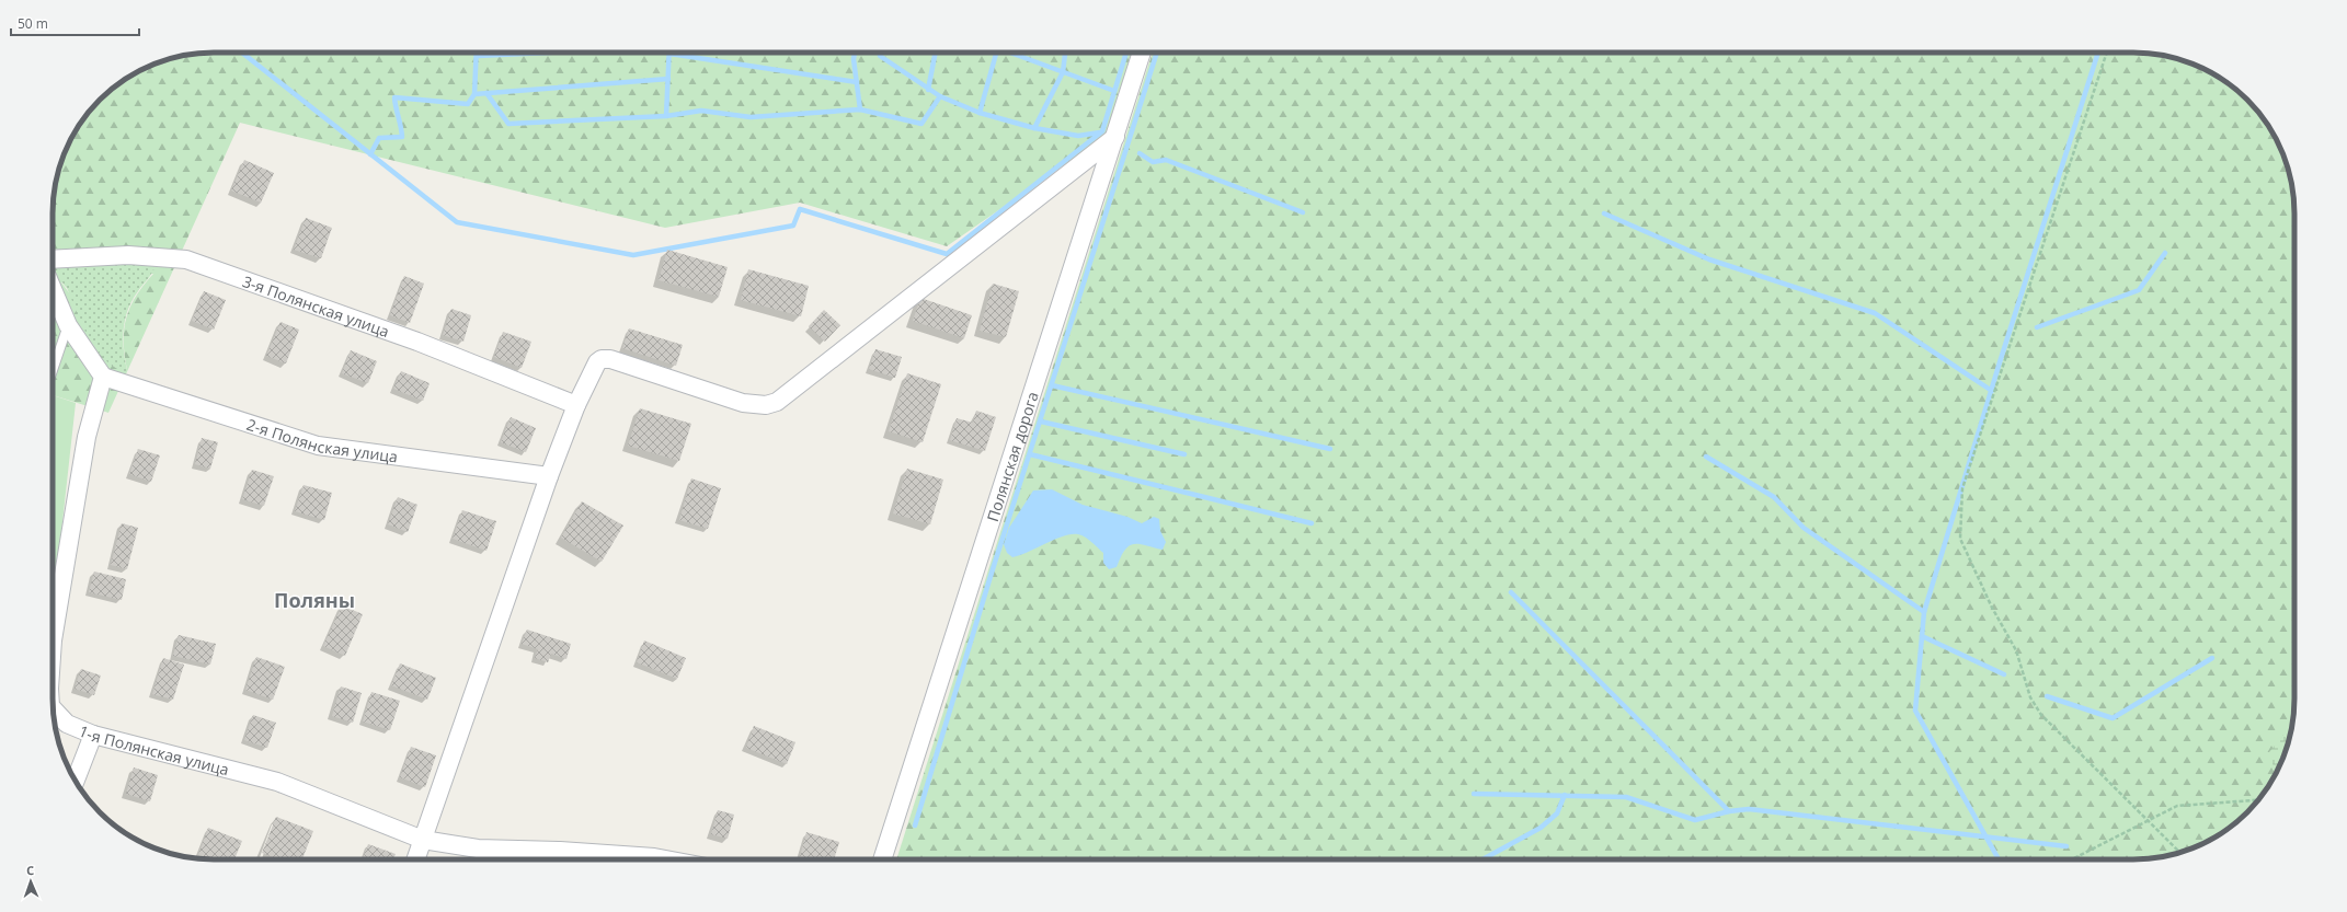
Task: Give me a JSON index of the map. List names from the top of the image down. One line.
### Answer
{"streets":{"street":["3-я Полянская улица","2-я Полянская улица","Полянская дорога","1-я Полянская улица"]},"crossings":[["2-я Полянская улица","1-я Полянская улица"]],"districts":["Поляны"],"scale_bar":"50 m","north":"top"}
